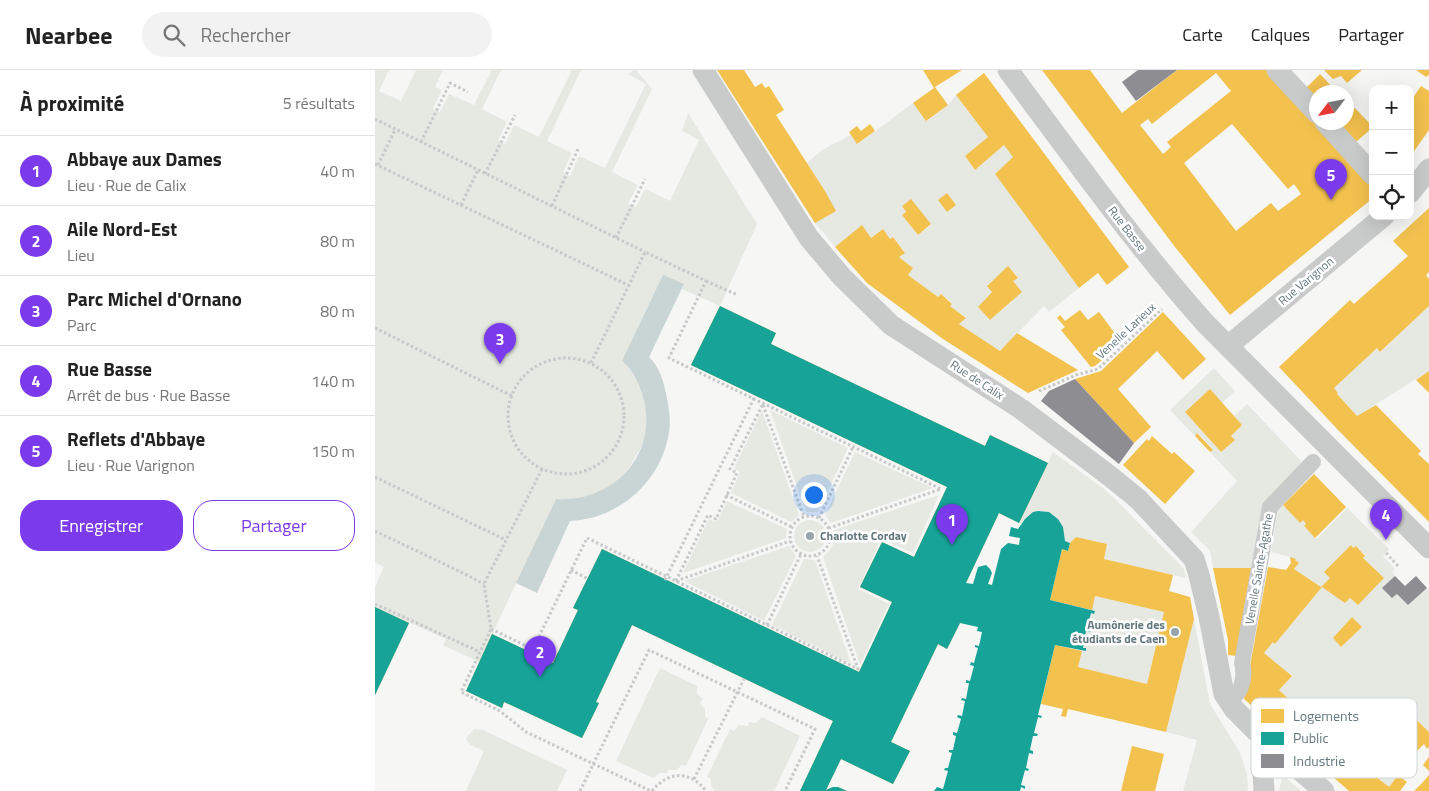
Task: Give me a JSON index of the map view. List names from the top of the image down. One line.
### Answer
{"streets":{"street":["Rue Basse","Rue Varignon","Rue de Calix","Venelle Sainte-Agathe"],"path":["Venelle Larieux"]},"crossings":[["Rue Basse","Rue Varignon"],["Venelle Larieux","Rue de Calix"],["Rue de Calix","Venelle Sainte-Agathe"]],"places":["Charlotte Corday","Aumônerie des étudiants de Caen"],"legend":["Logements","Public","Industrie"],"north":"bottom left","page":{"header":"Nearbee","search":"Rechercher","nav":["Carte","Calques","Partager"],"heading":["À proximité","5 résultats"],"map_buttons":["+","−"],"list":[{"mark":"1","name":"Abbaye aux Dames","note":"Lieu · Rue de Calix","value":"40 m"},{"mark":"2","name":"Aile Nord-Est","note":"Lieu","value":"80 m"},{"mark":"3","name":"Parc Michel d'Ornano","note":"Parc","value":"80 m"},{"mark":"4","name":"Rue Basse","note":"Arrêt de bus · Rue Basse","value":"140 m"},{"mark":"5","name":"Reflets d'Abbaye","note":"Lieu · Rue Varignon","value":"150 m"}],"pins":["5","3","4","1","2"],"buttons":["Enregistrer","Partager"]}}
